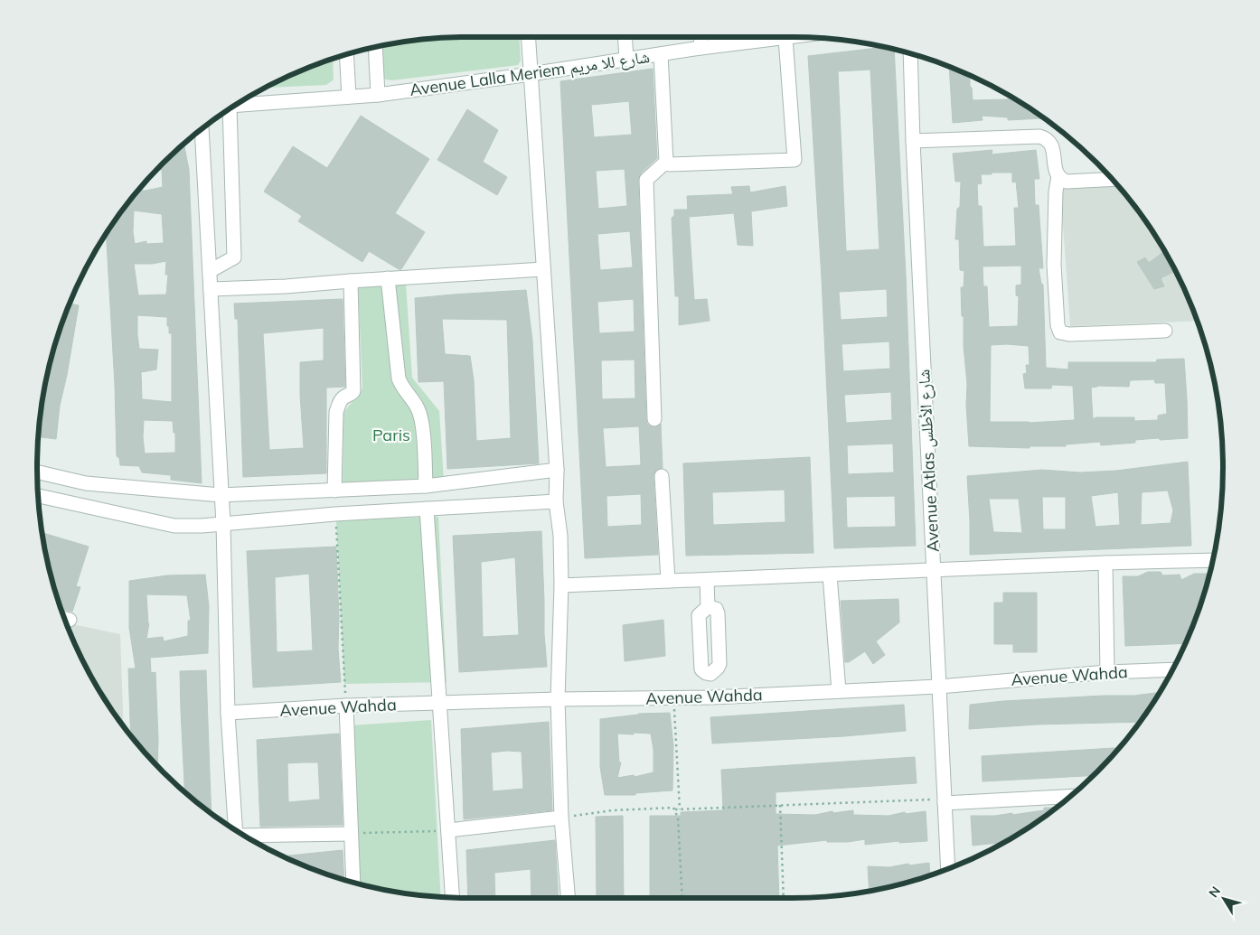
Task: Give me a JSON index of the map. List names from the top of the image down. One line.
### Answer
{"streets":{"street":["Avenue Lalla Meriem شارع للا مريم","Avenue Atlas شارع الأطلس","Avenue Wahda"]},"crossings":[["Avenue Atlas شارع الأطلس","Avenue Wahda"]],"parks":["Paris"],"north":"top left"}
